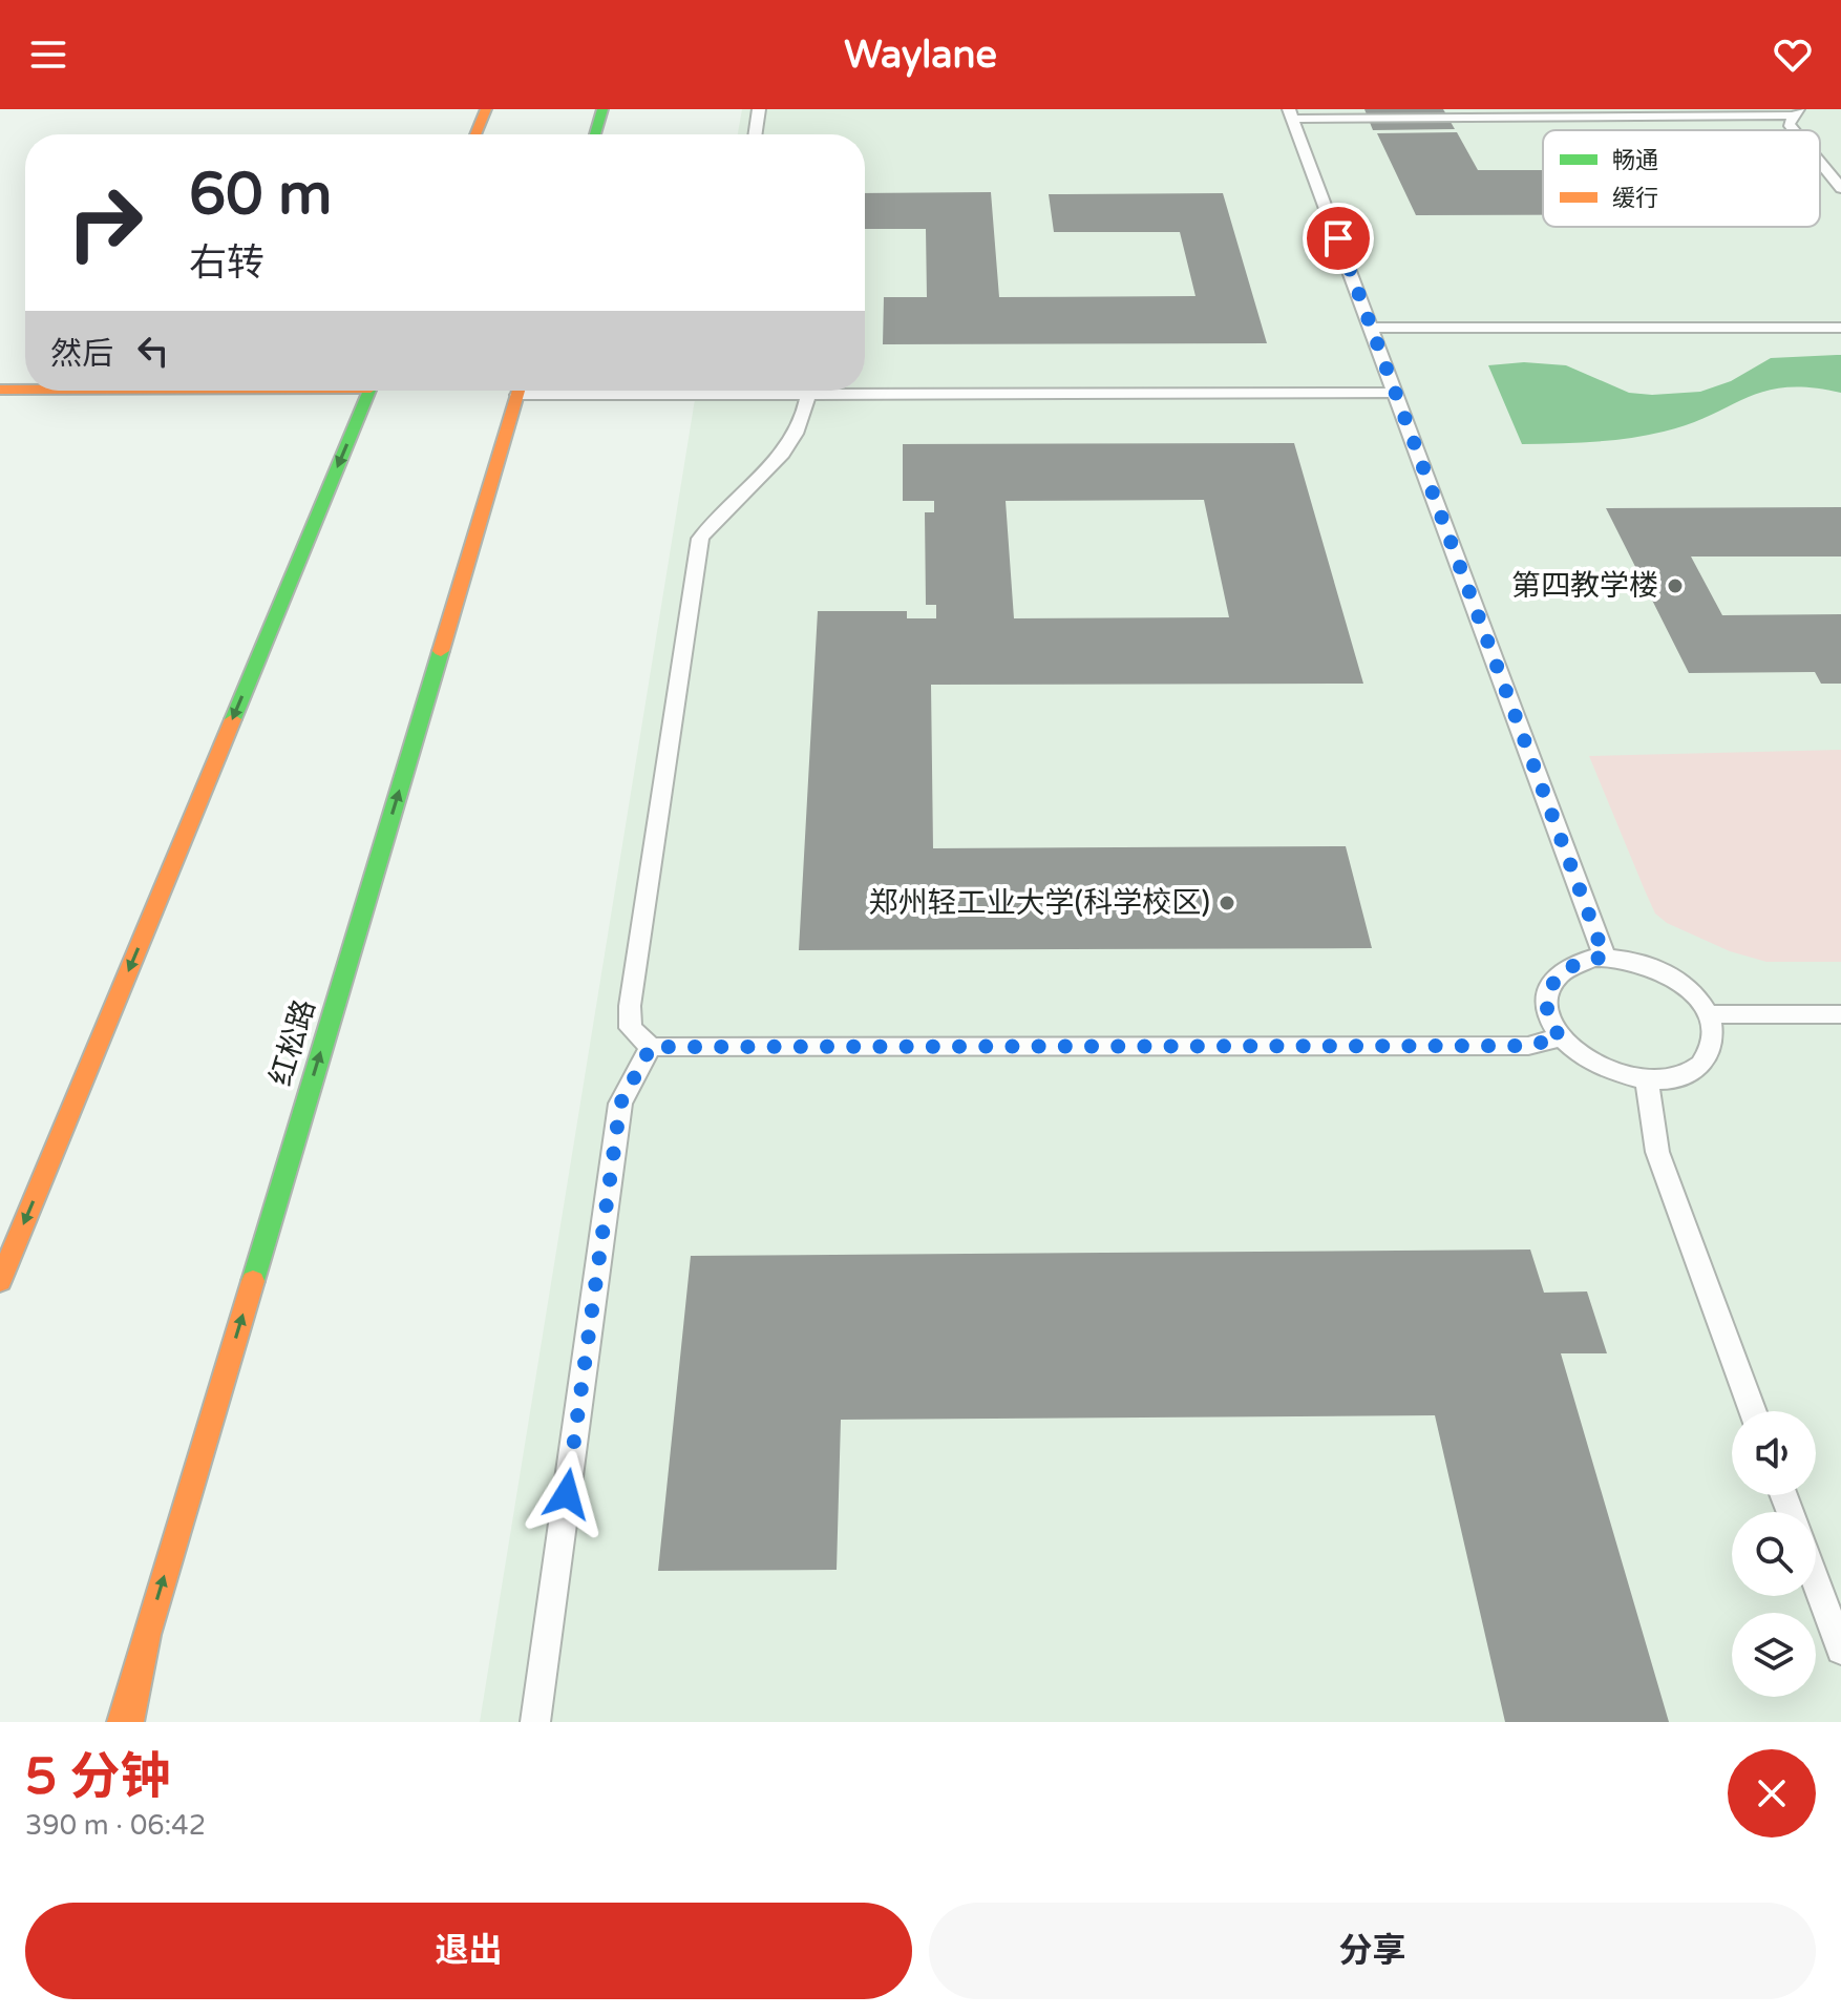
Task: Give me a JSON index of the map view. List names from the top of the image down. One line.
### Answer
{"streets":{"main road":["红松路"]},"one_way":["红松路"],"places":["第四教学楼","郑州轻工业大学(科学校区)"],"legend":["畅通","缓行"],"page":{"header":"Waylane","turn":["60 m","右转"],"then":"然后","heading":["5 分钟","390 m · 06:42"],"buttons":["退出","分享"]}}
